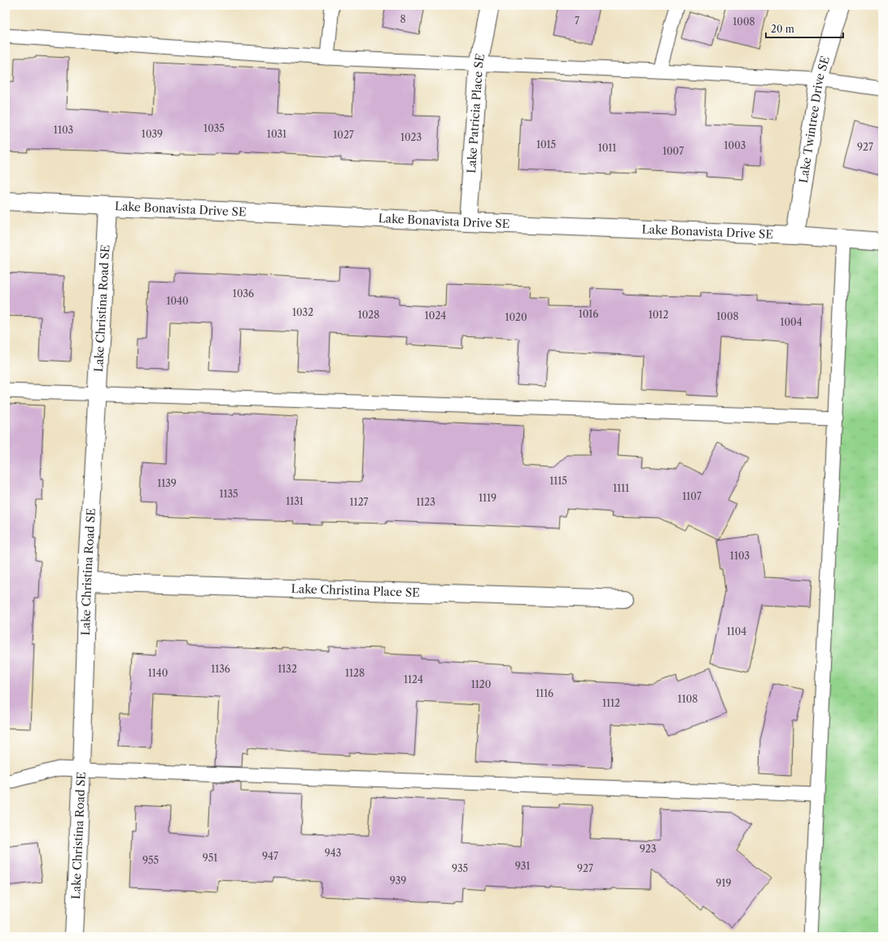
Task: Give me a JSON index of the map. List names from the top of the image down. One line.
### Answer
{"streets":{"street":["Lake Patricia Place SE","Lake Twintree Drive SE","Lake Bonavista Drive SE","Lake Christina Road SE","Lake Christina Place SE"]},"crossings":[["Lake Patricia Place SE","Lake Bonavista Drive SE"],["Lake Twintree Drive SE","Lake Bonavista Drive SE"],["Lake Bonavista Drive SE","Lake Christina Road SE"],["Lake Christina Road SE","Lake Christina Place SE"]],"house_numbers":["8","7","1008","1035","1103","1039","1031","1027","1023","1015","1003","927","1011","1007","1036","1040","1032","1016","1028","1012","1024","1008","1020","1004","1115","1139","1111","1135","1107","1119","1131","1127","1123","1103","1104","1136","1132","1140","1128","1124","1120","1116","1108","1112","923","943","947","951","955","931","935","927","939","919"],"scale_bar":"20 m"}
